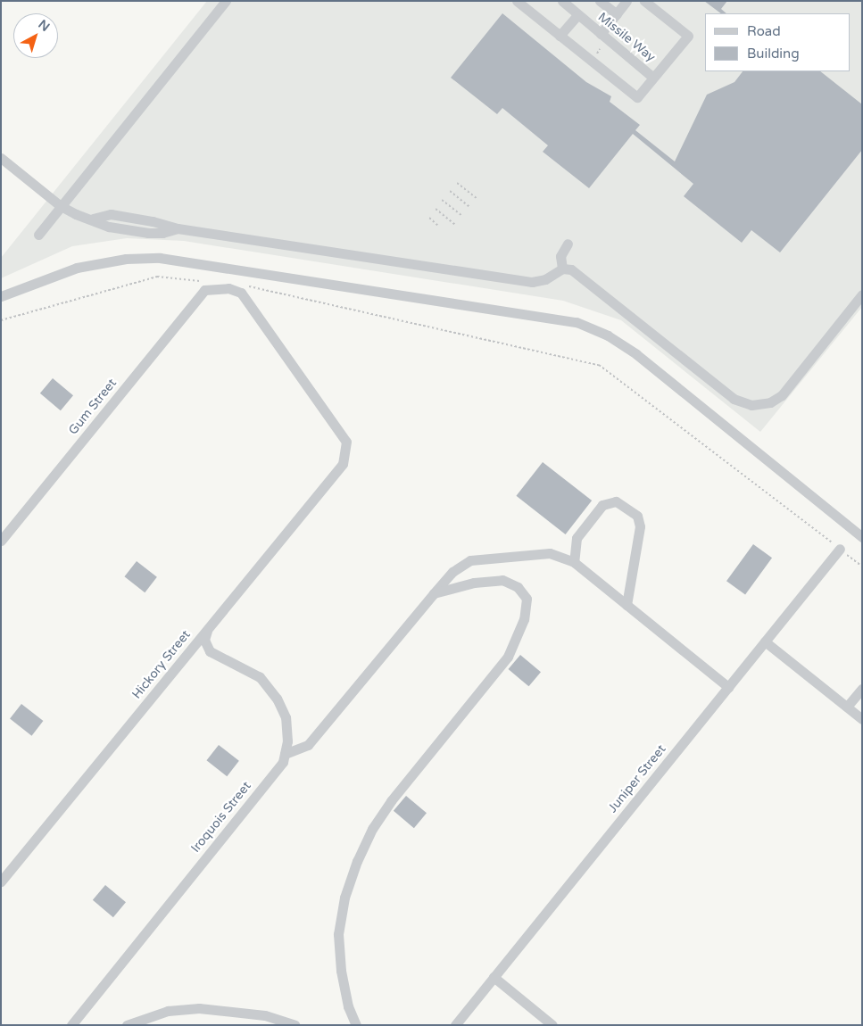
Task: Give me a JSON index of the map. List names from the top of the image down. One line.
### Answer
{"streets":{"street":["Missile Way","Gum Street","Hickory Street","Juniper Street","Iroquois Street"]},"crossings":[["Gum Street","Hickory Street"],["Hickory Street","Iroquois Street"]],"legend":["Road","Building"],"north":"top right"}
